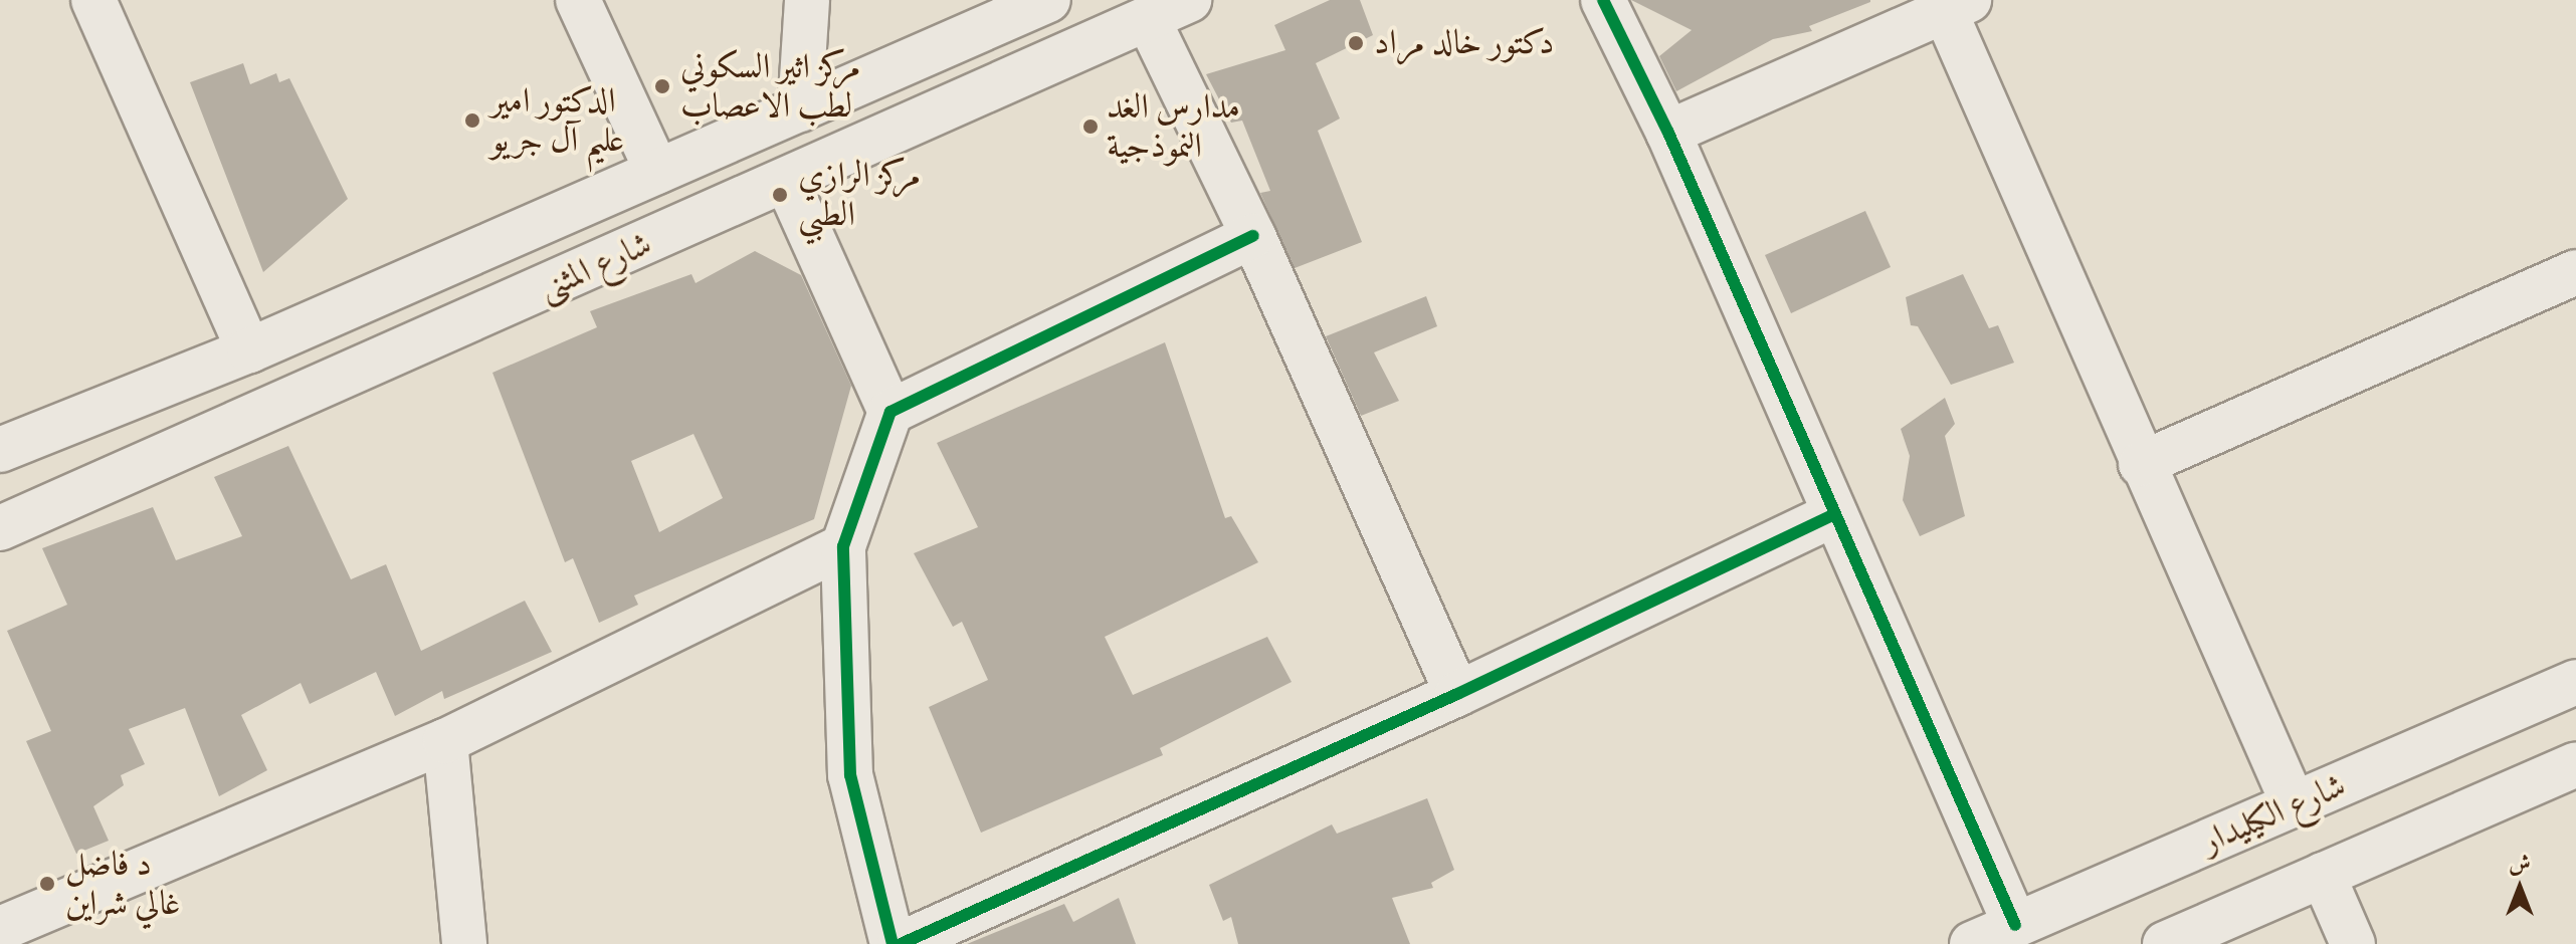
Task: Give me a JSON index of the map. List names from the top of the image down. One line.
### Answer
{"streets":{"street":["شارع المثنى","شارع الكيليدار"]},"places":["دكتور خالد مراد","مركز اثير السكوني لطب الاعصاب","الدكتور امير عليم آل جريو","مدارس الغد النموذجية","مركز الرازي الطبي","د فاضل غالي شراين"],"north":"top"}
